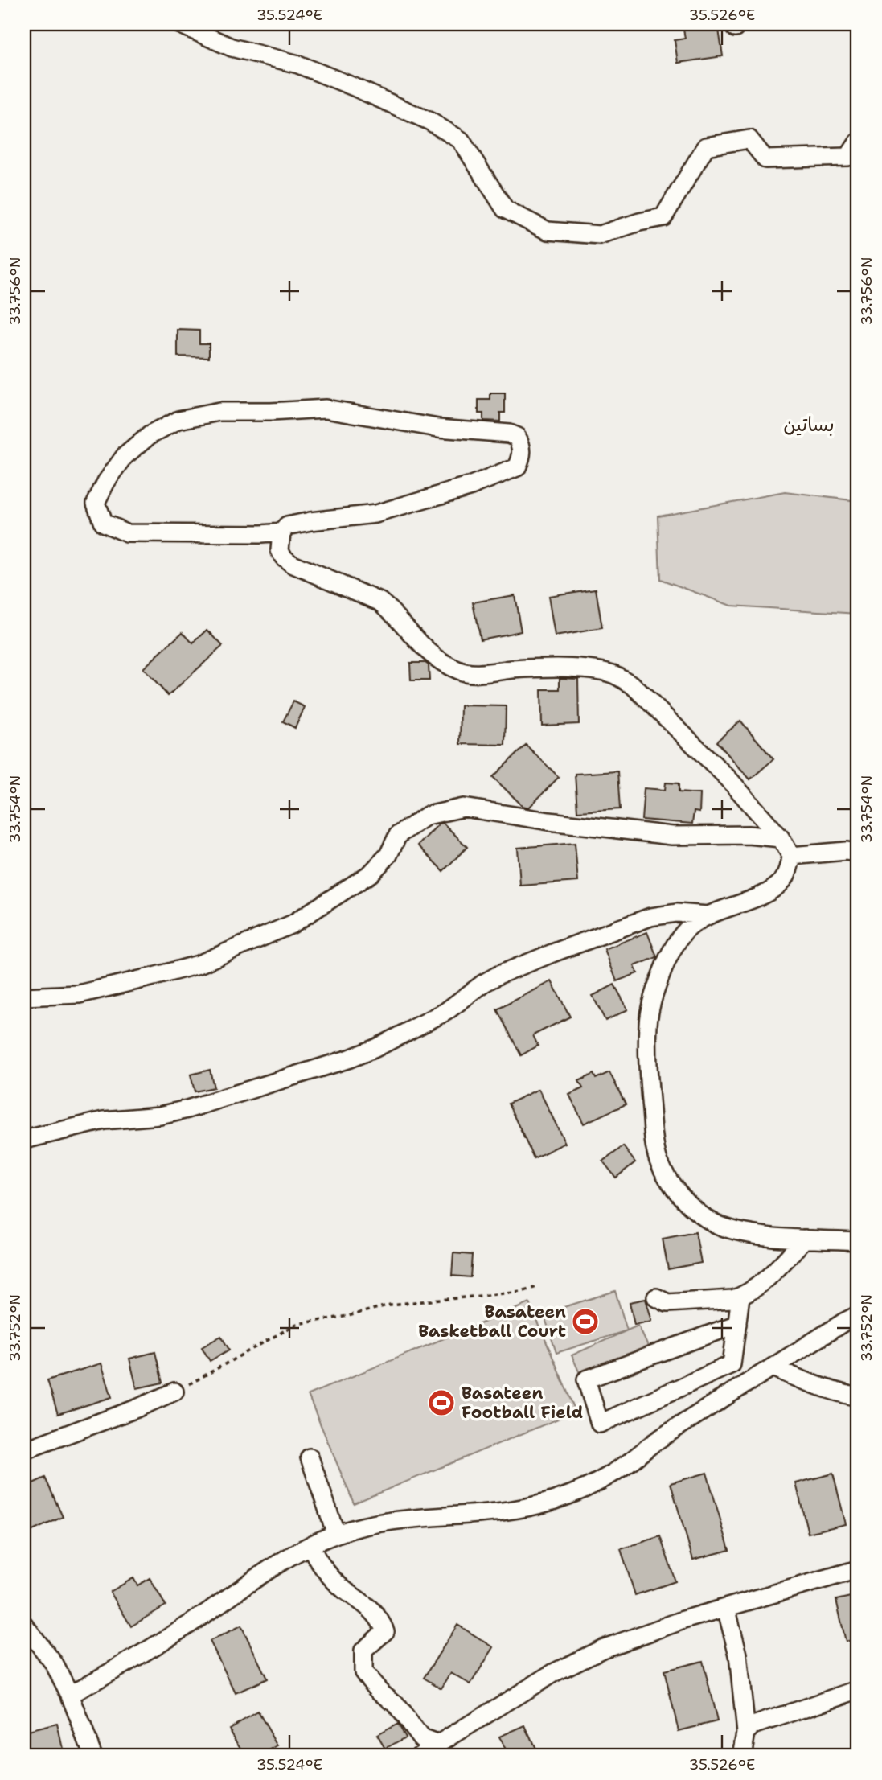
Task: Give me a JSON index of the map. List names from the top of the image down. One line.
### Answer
{"districts":["بساتين"],"places":{"sports":["Basateen Basketball Court","Basateen Football Field"]},"coordinates":["35.524°E","35.526°E","33.756°N","33.754°N","33.752°N"]}
